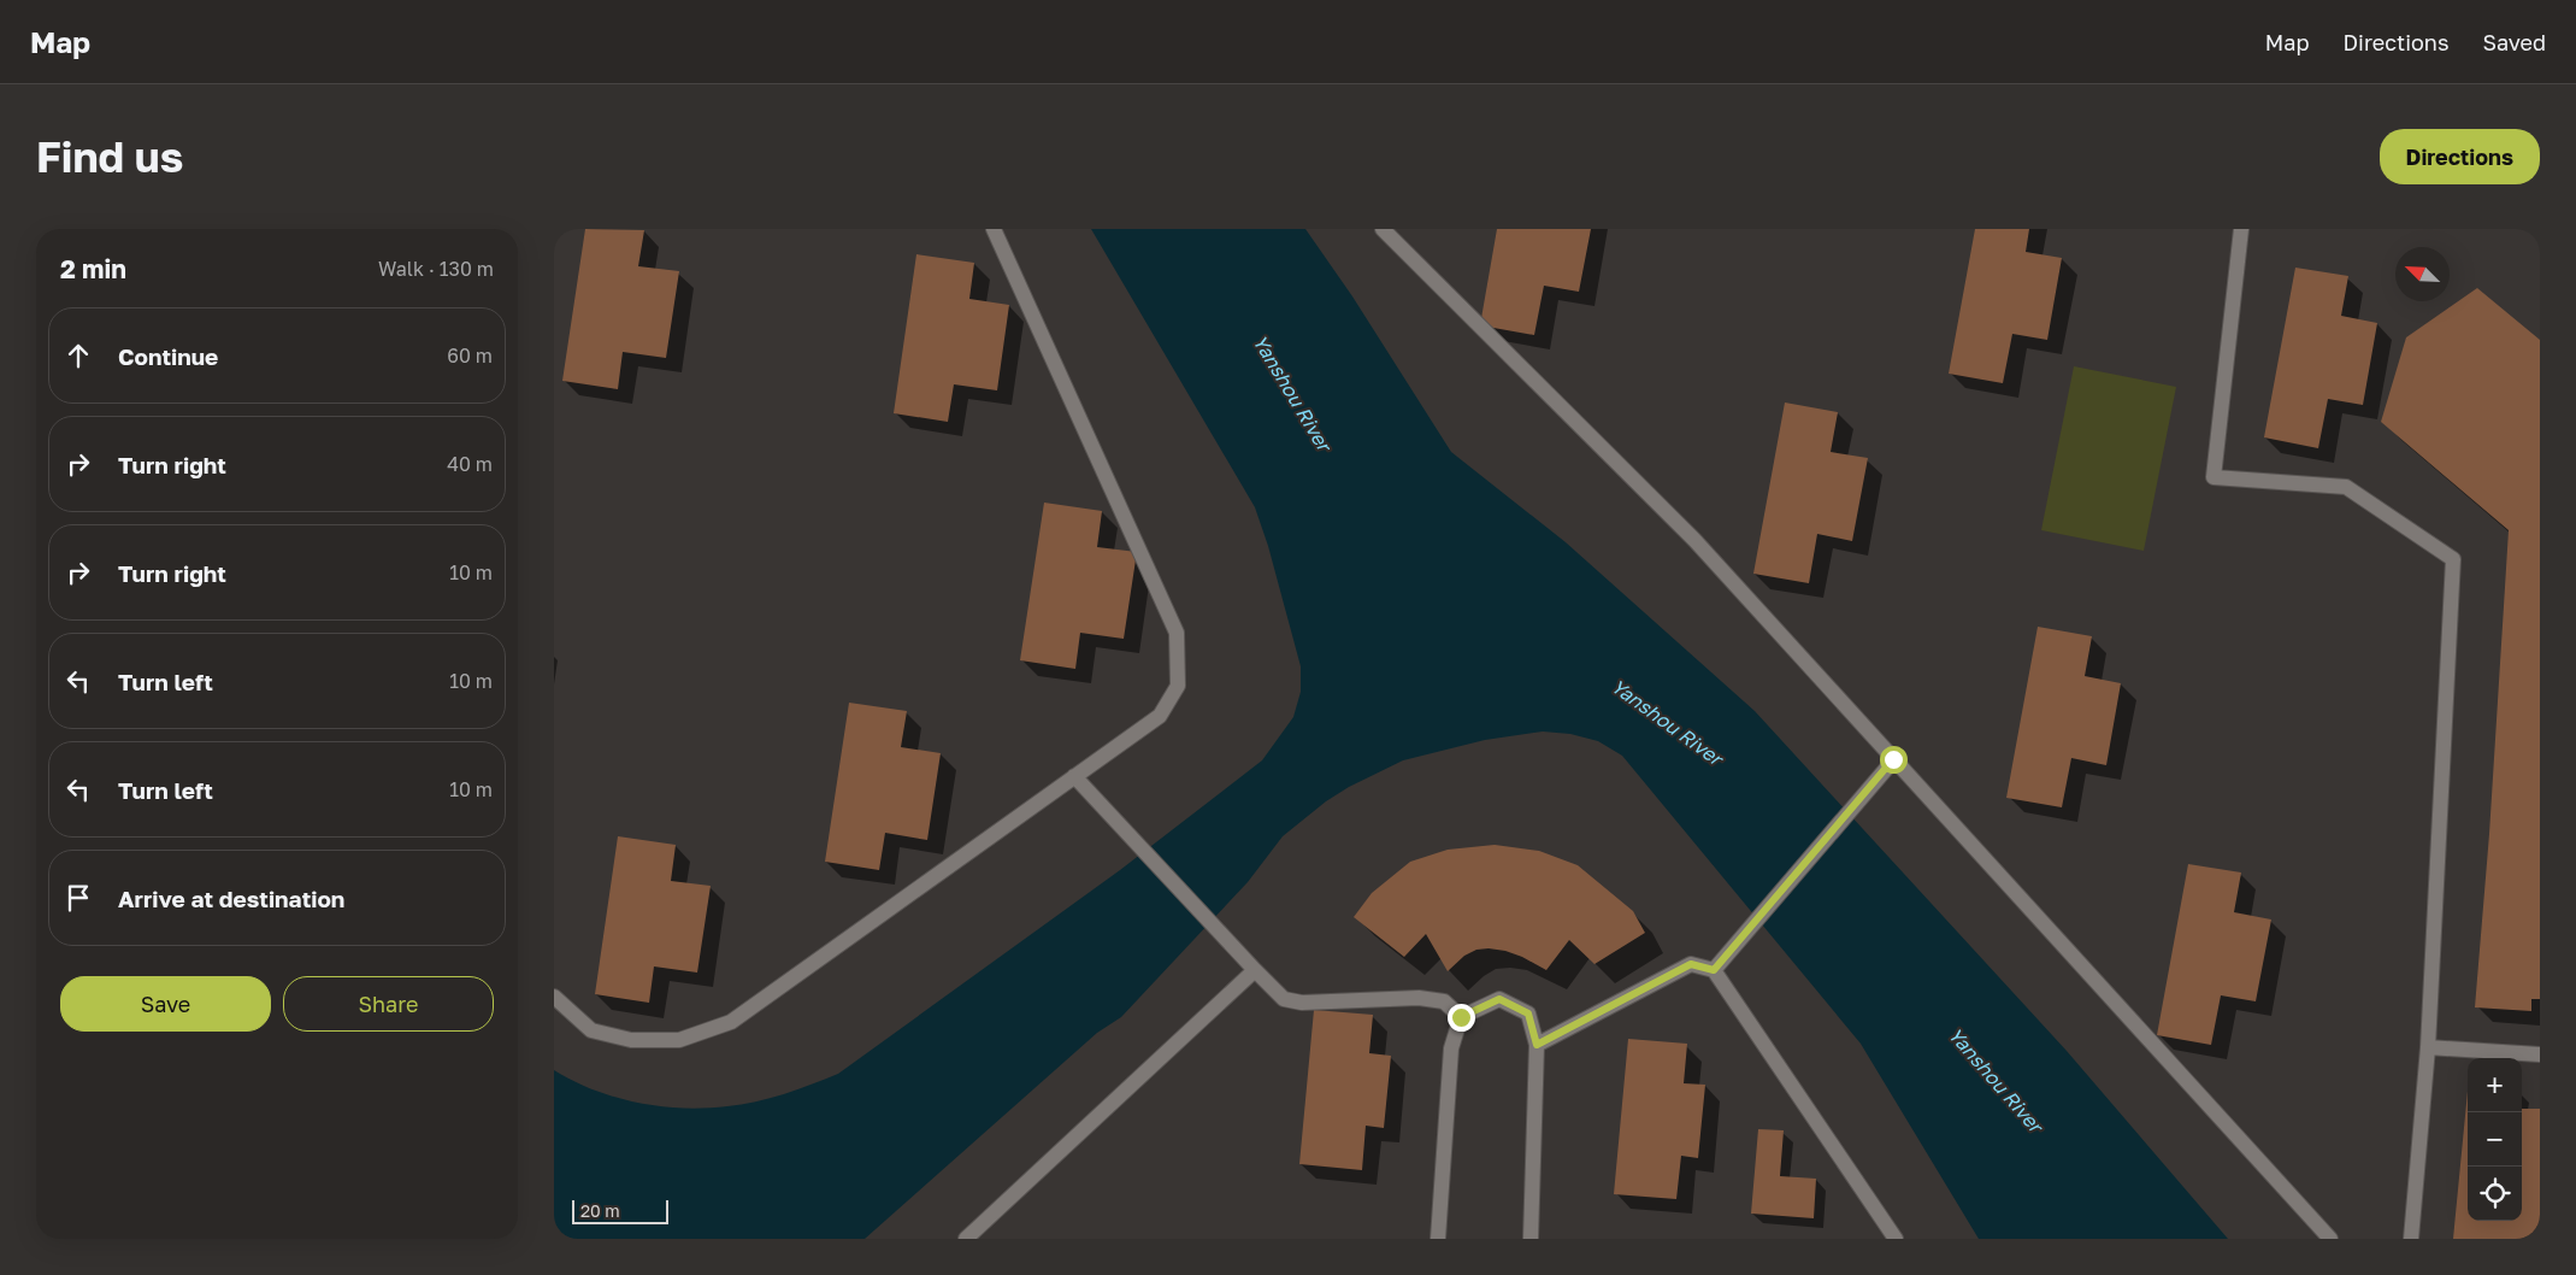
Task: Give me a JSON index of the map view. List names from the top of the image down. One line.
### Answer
{"water":["Yanshou River"],"scale_bar":"20 m","north":"top left","page":{"header":"Map","nav":["Map","Directions","Saved"],"buttons":["Directions",["Save","Share"]],"title":"Find us","heading":["2 min","Walk · 130 m"],"list":[["Continue","60 m"],["Turn right","40 m"],["Turn right","10 m"],["Turn left","10 m"],["Turn left","10 m"],"Arrive at destination"],"map_buttons":["+","−"],"scale":"20 m"}}
